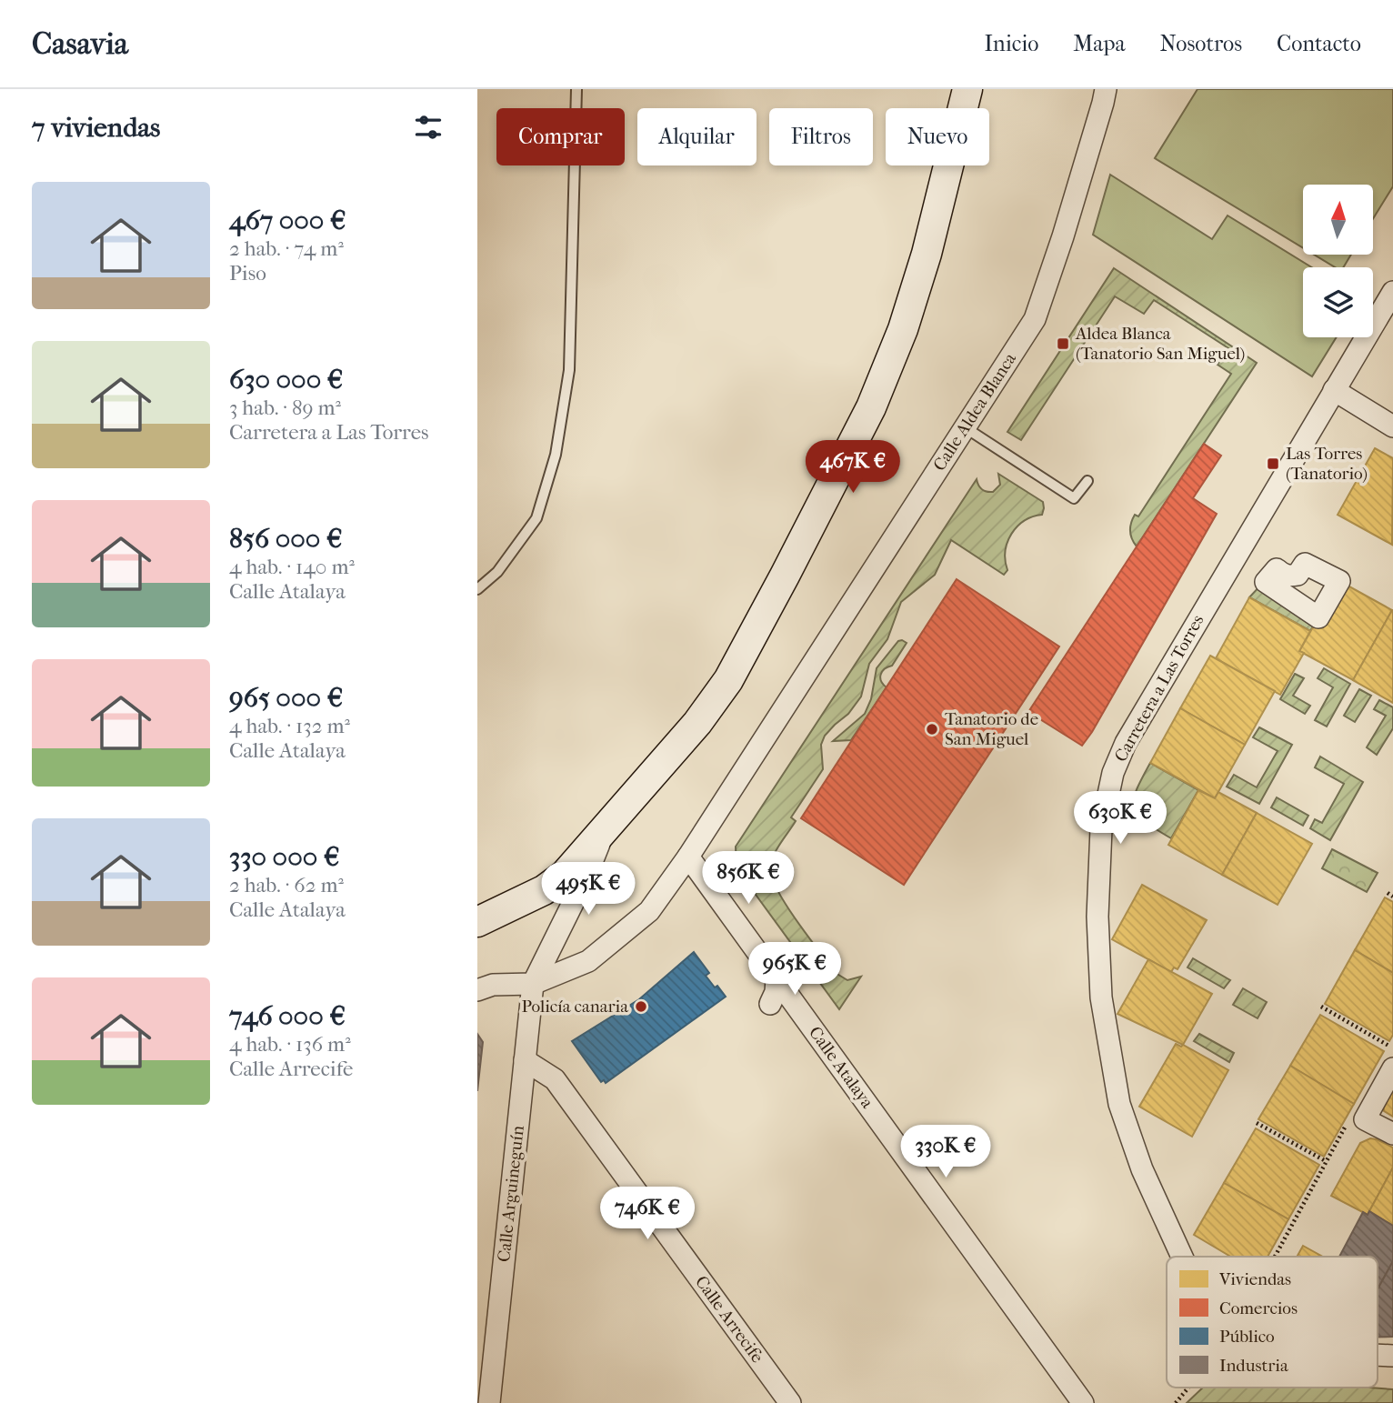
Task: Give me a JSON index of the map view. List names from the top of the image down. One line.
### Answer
{"streets":{"street":["Calle Aldea Blanca","Carretera a Las Torres","Calle Atalaya","Calle Arguineguín","Calle Arrecife"]},"crossings":[["Calle Aldea Blanca","Calle Atalaya"],["Calle Aldea Blanca","Calle Arguineguín"],["Calle Arguineguín","Calle Arrecife"]],"places":{"transit":["Aldea Blanca (Tanatorio San Miguel)","Las Torres (Tanatorio)"],"other":["Tanatorio de San Miguel","Policía canaria"]},"legend":["Viviendas","Comercios","Público","Industria"],"north":"top","page":{"header":"Casavia","nav":["Inicio","Mapa","Nosotros","Contacto"],"heading":"7 viviendas","chip":["Comprar","Alquilar","Filtros","Nuevo"],"list":[{"name":"467 000 €","note":"2 hab. · 74 m² · Piso"},{"name":"630 000 €","note":"3 hab. · 89 m² · Carretera a Las Torres"},{"name":"856 000 €","note":"4 hab. · 140 m² · Calle Atalaya"},{"name":"965 000 €","note":"4 hab. · 132 m² · Calle Atalaya"},{"name":"330 000 €","note":"2 hab. · 62 m² · Calle Atalaya"},{"name":"746 000 €","note":"4 hab. · 136 m² · Calle Arrecife"}],"price":["467K €","630K €","856K €","495K €","965K €","330K €","746K €"]}}
